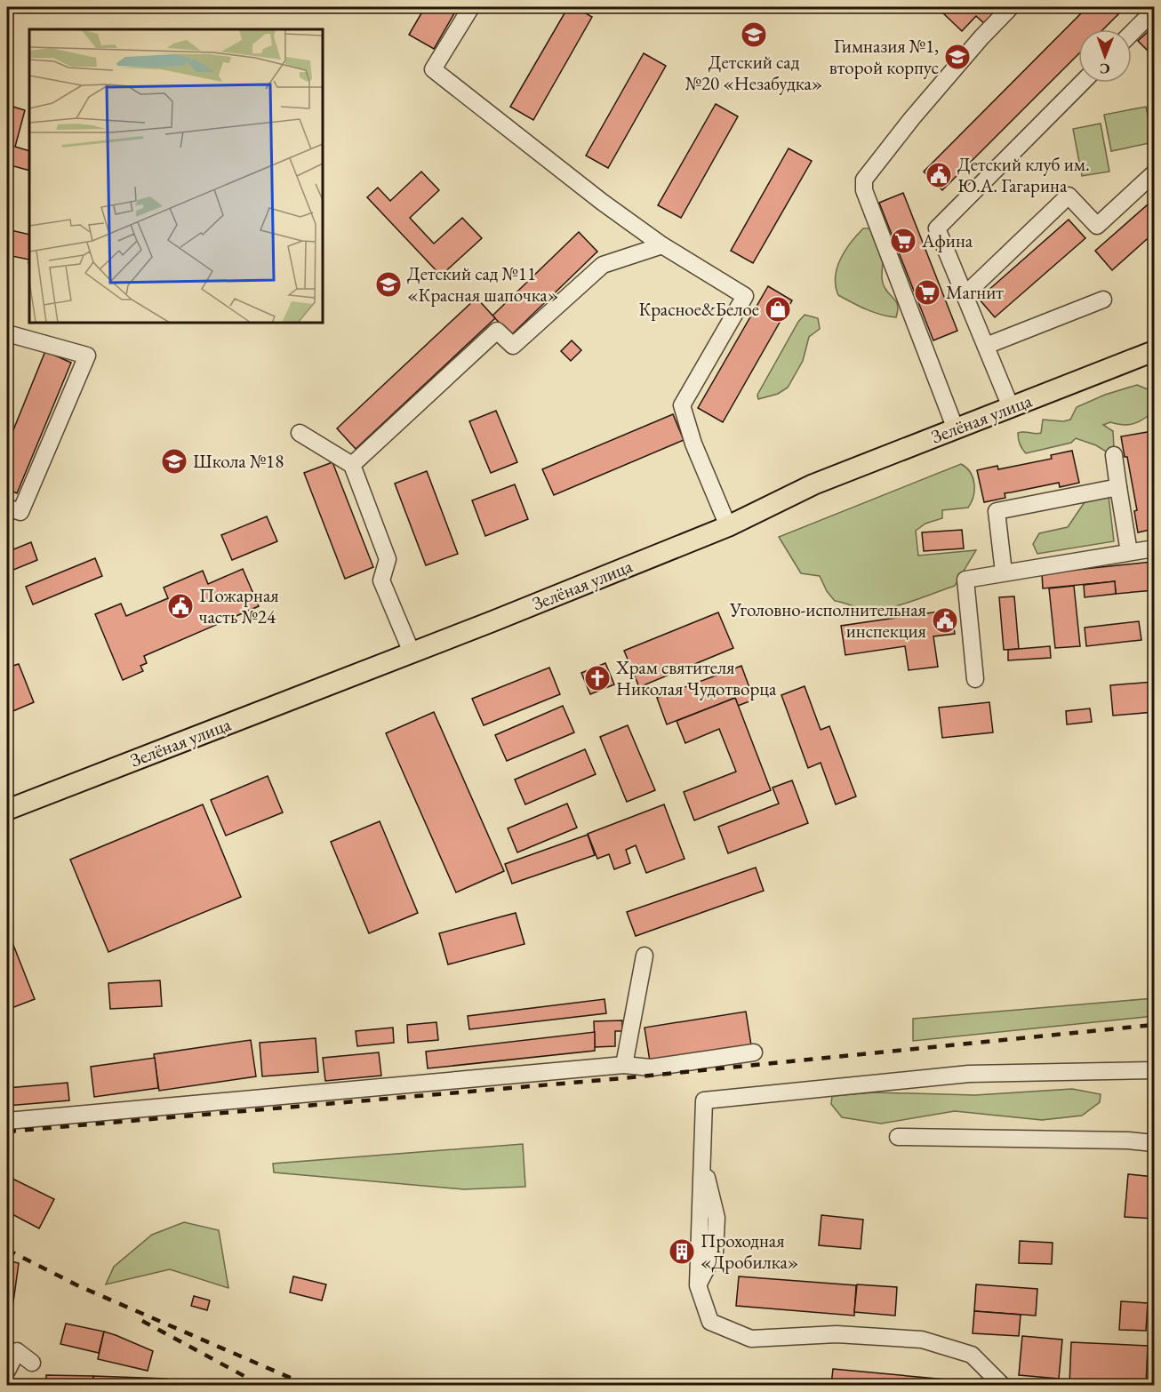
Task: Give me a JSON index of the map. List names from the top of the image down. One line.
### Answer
{"streets":{"main road":["Зелёная улица"]},"places":{"school or university":["Детский сад №20 «Незабудка»","Гимназия №1, второй корпус","Детский сад №11 «Красная шапочка»","Школа №18"],"public building":["Детский клуб им. Ю.А. Гагарина","Пожарная часть №24","Уголовно-исполнительная инспекция"],"supermarket":["Афина","Магнит"],"shop":["Красное&Белое"],"church":["Храм святителя Николая Чудотворца"],"building":["Проходная «Дробилка»"]},"north":"bottom"}
